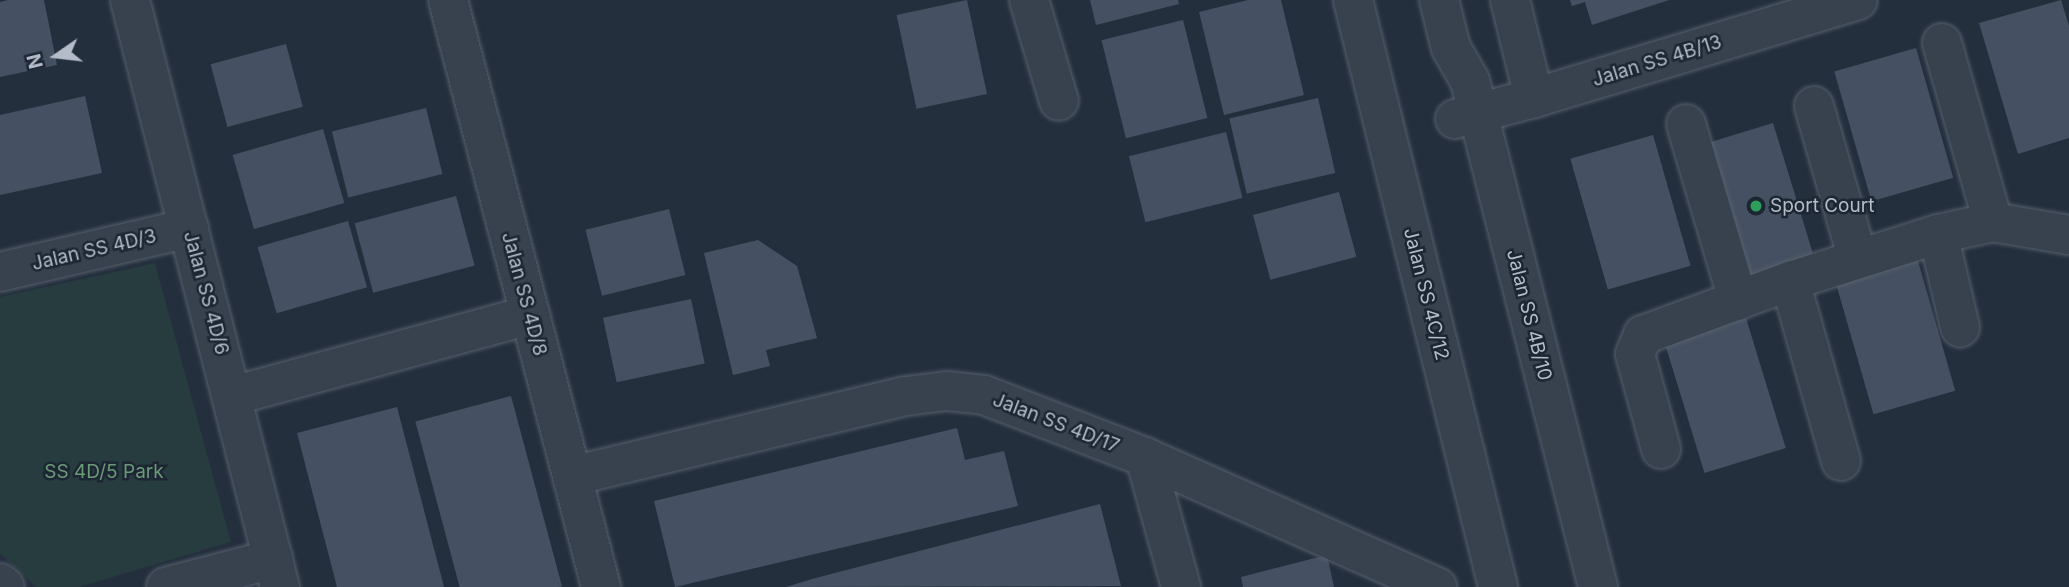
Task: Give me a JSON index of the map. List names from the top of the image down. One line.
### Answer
{"streets":{"street":["Jalan SS 4B/13","Jalan SS 4D/3","Jalan SS 4D/6","Jalan SS 4D/8","Jalan SS 4C/12","Jalan SS 4B/10","Jalan SS 4D/17"]},"crossings":[["Jalan SS 4B/13","Jalan SS 4B/10"],["Jalan SS 4D/3","Jalan SS 4D/6"],["Jalan SS 4D/8","Jalan SS 4D/17"]],"parks":["SS 4D/5 Park"],"places":["Sport Court"],"north":"left"}
